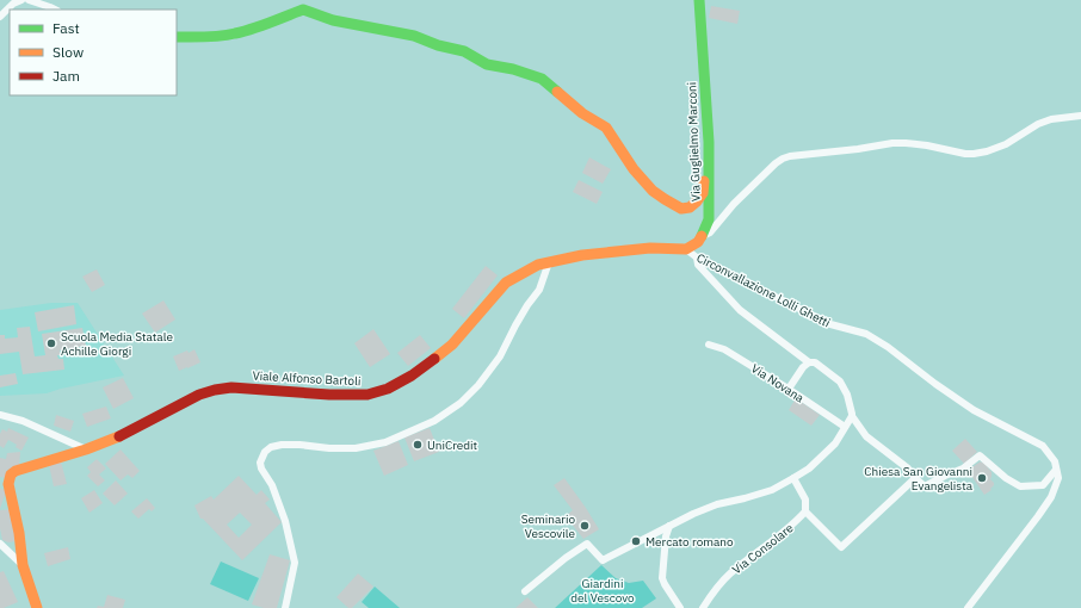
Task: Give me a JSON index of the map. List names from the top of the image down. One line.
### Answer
{"streets":{"street":["Via Guglielmo Marconi","Circonvallazione Lolli Ghetti","Viale Alfonso Bartoli","Via Novana","Via Consolare"]},"crossings":[["Via Guglielmo Marconi","Circonvallazione Lolli Ghetti"]],"parks":["Giardini del Vescovo"],"places":["Scuola Media Statale Achille Giorgi","UniCredit","Chiesa San Giovanni Evangelista","Seminario Vescovile","Mercato romano"],"legend":["Fast","Slow","Jam"]}
